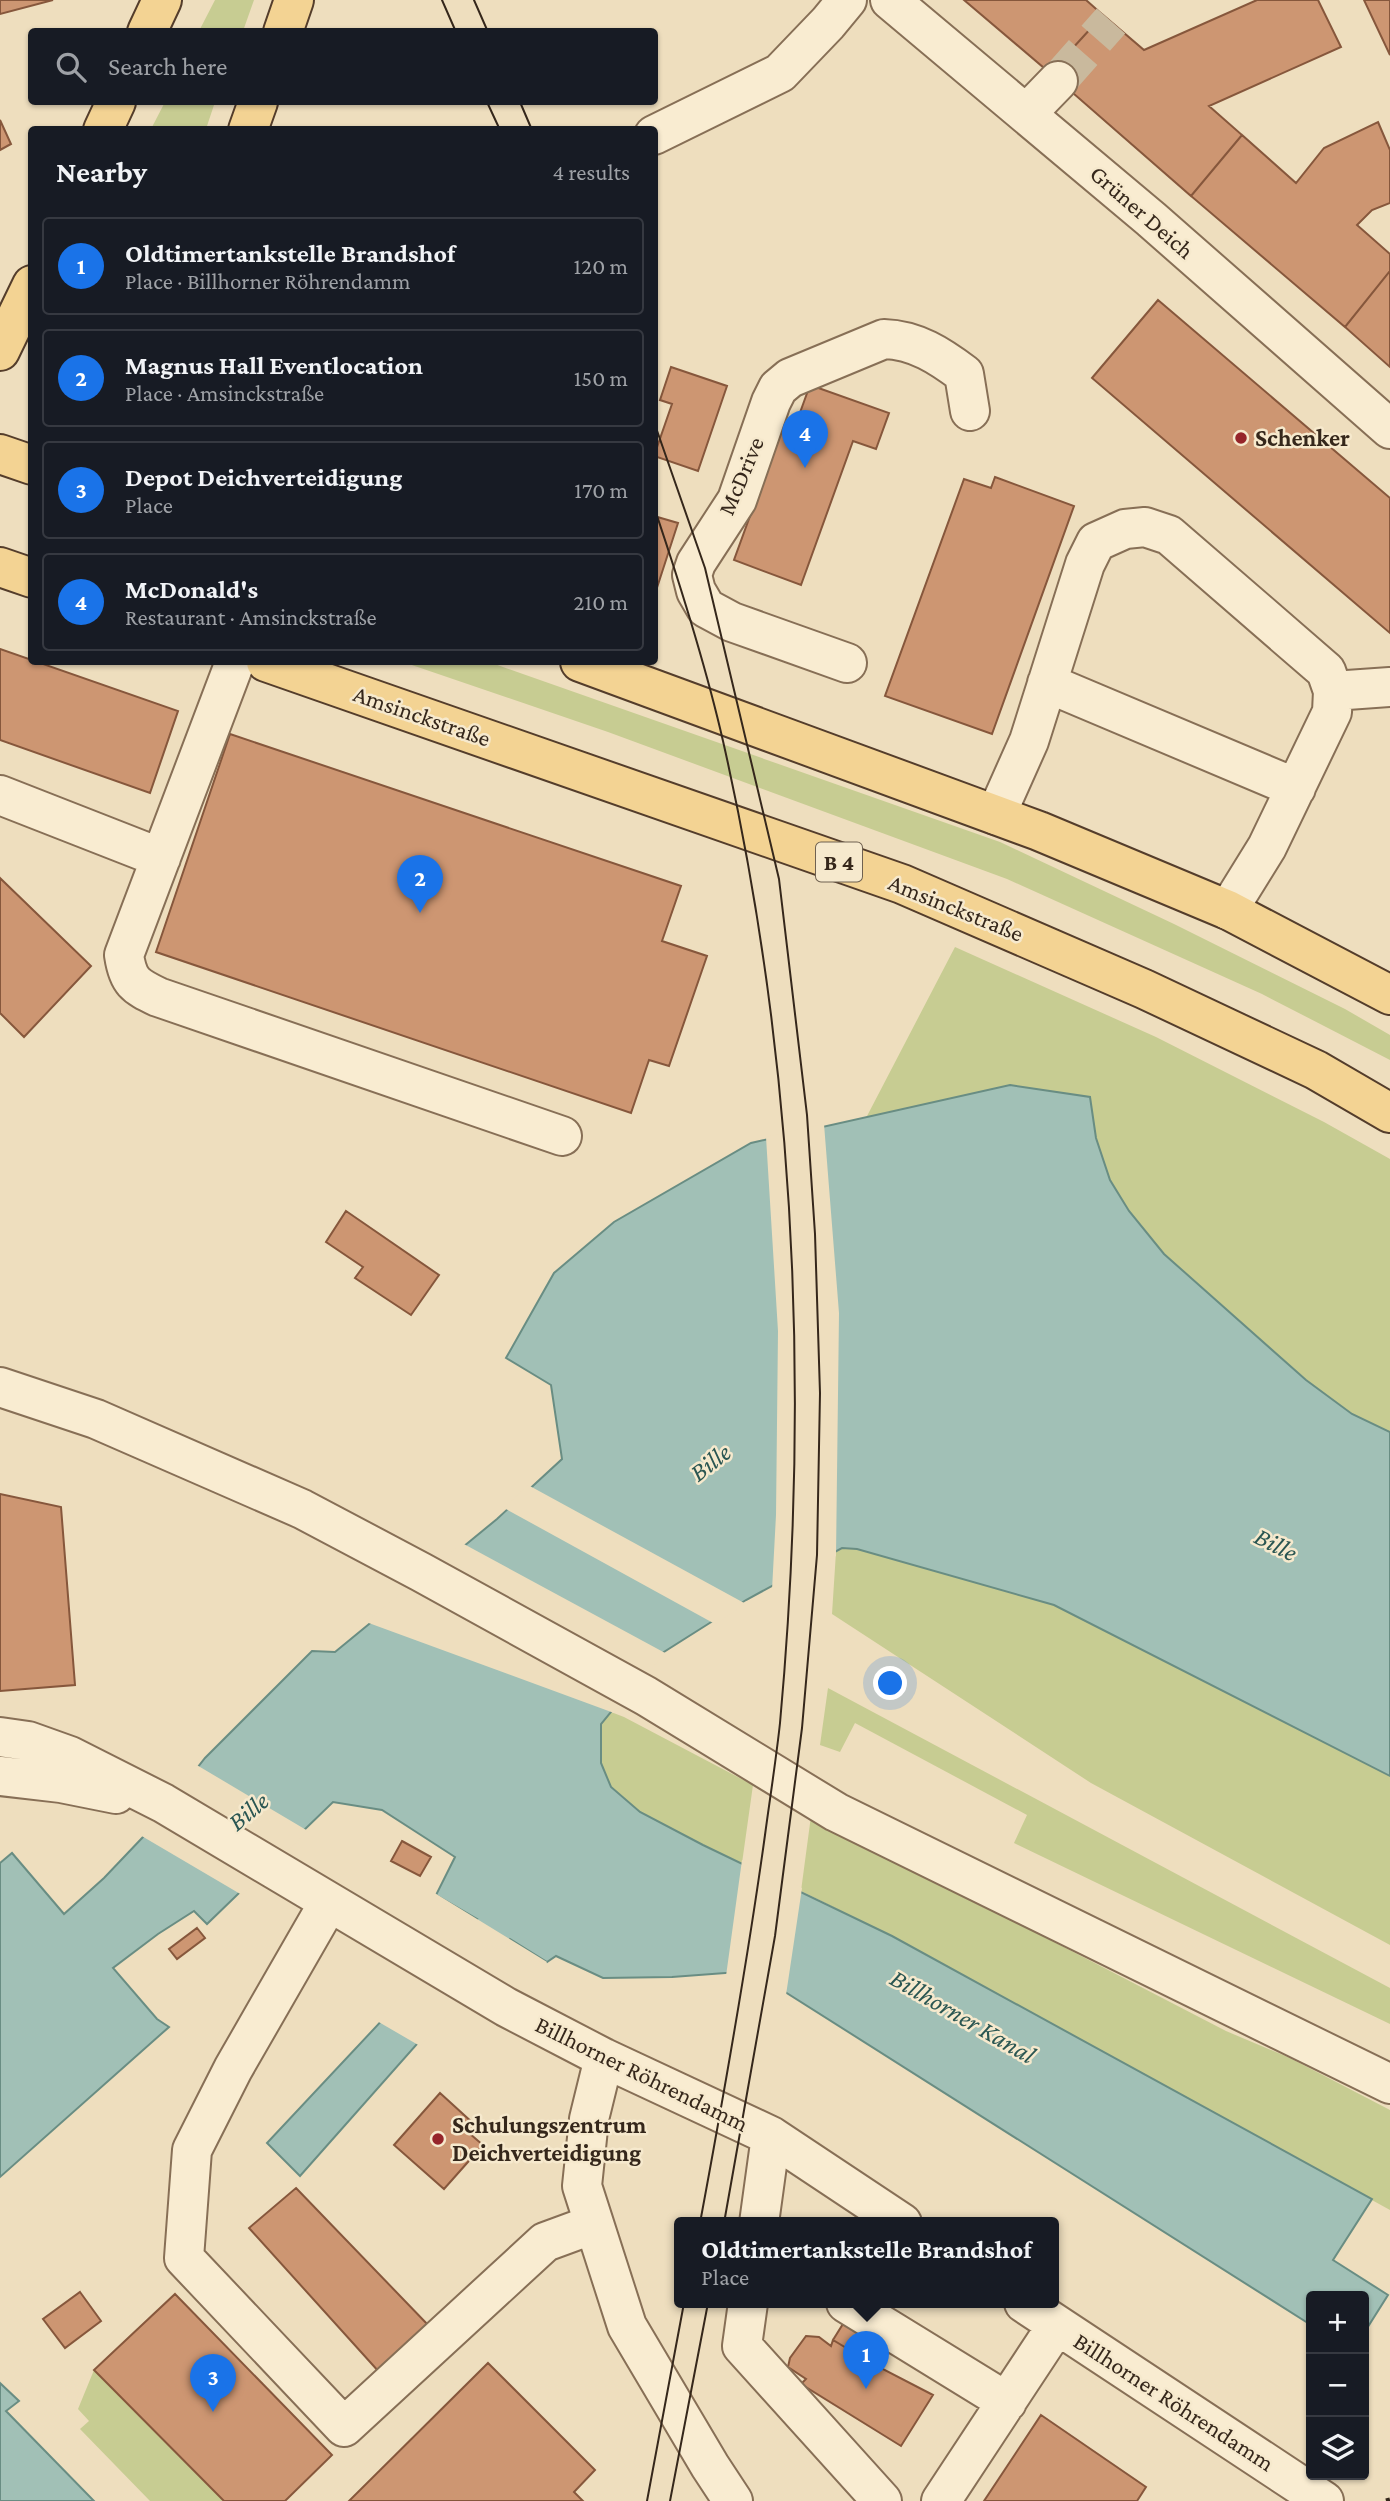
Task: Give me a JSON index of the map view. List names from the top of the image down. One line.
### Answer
{"streets":{"main road":["Amsinckstraße","B 4"],"street":["Grüner Deich","McDrive","Billhorner Röhrendamm"]},"water":["Bille","Billhorner Kanal"],"places":["Schenker","Schulungszentrum Deichverteidigung"],"page":{"search":"Search here","heading":["Nearby","4 results"],"list":[{"mark":"1","name":"Oldtimertankstelle Brandshof","note":"Place · Billhorner Röhrendamm","value":"120 m"},{"mark":"2","name":"Magnus Hall Eventlocation","note":"Place · Amsinckstraße","value":"150 m"},{"mark":"3","name":"Depot Deichverteidigung","note":"Place","value":"170 m"},{"mark":"4","name":"McDonald's","note":"Restaurant · Amsinckstraße","value":"210 m"}],"pins":["4","2","1","3"],"popup":["Oldtimertankstelle Brandshof","Place"],"map_buttons":["+","−"]}}
